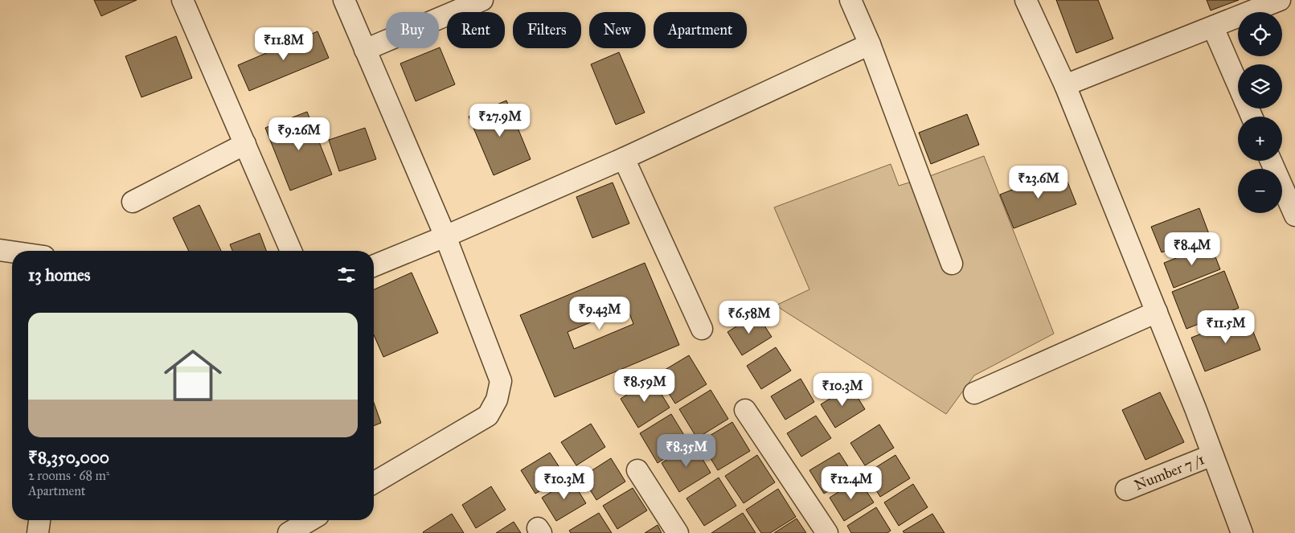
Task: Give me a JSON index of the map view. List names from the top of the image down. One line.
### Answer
{"streets":{"street":["Number 7 /1"]},"page":{"map_buttons":["+","−"],"chip":["Buy","Rent","Filters","New","Apartment"],"price":["₹11.8M","₹27.9M","₹9.26M","₹23.6M","₹8.4M","₹9.43M","₹6.58M","₹11.5M","₹8.59M","₹10.3M","₹8.35M","₹10.3M","₹12.4M"],"heading":"13 homes","list":[{"name":"₹8,350,000","note":"2 rooms · 68 m² · Apartment"}]}}
